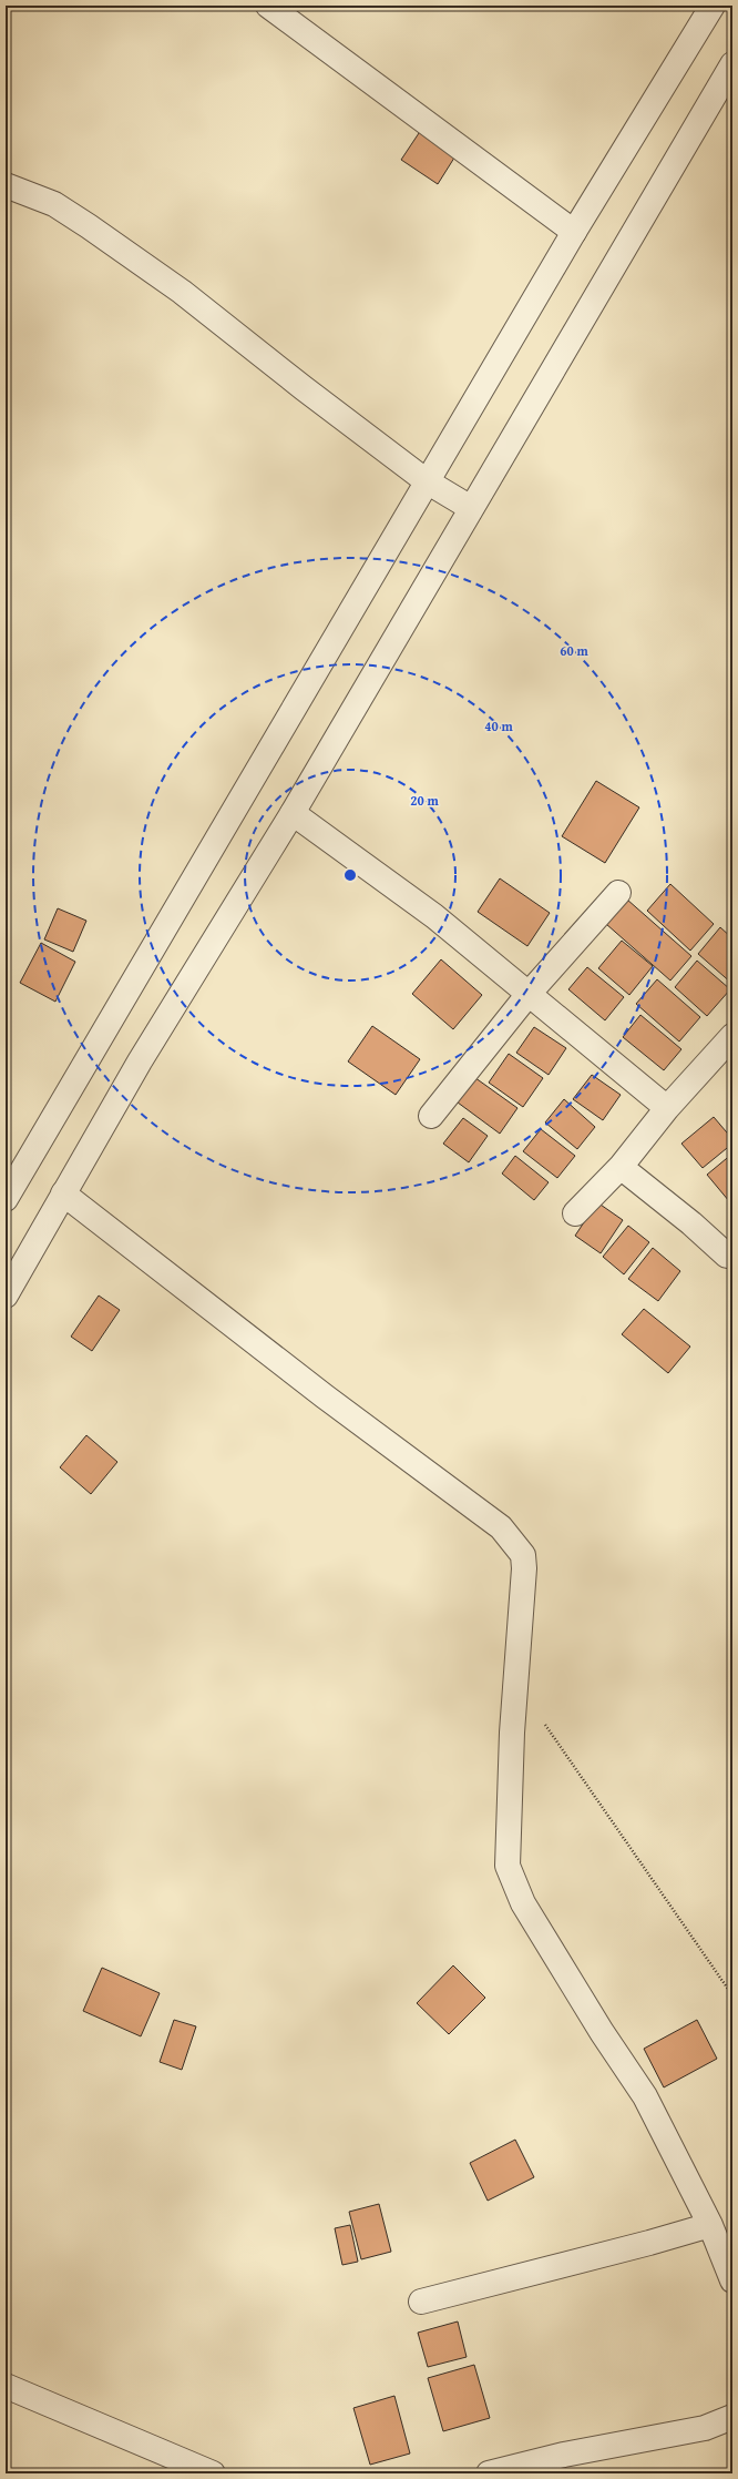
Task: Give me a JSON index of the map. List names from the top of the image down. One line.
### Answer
{"rings":["60 m","40 m","20 m"]}
